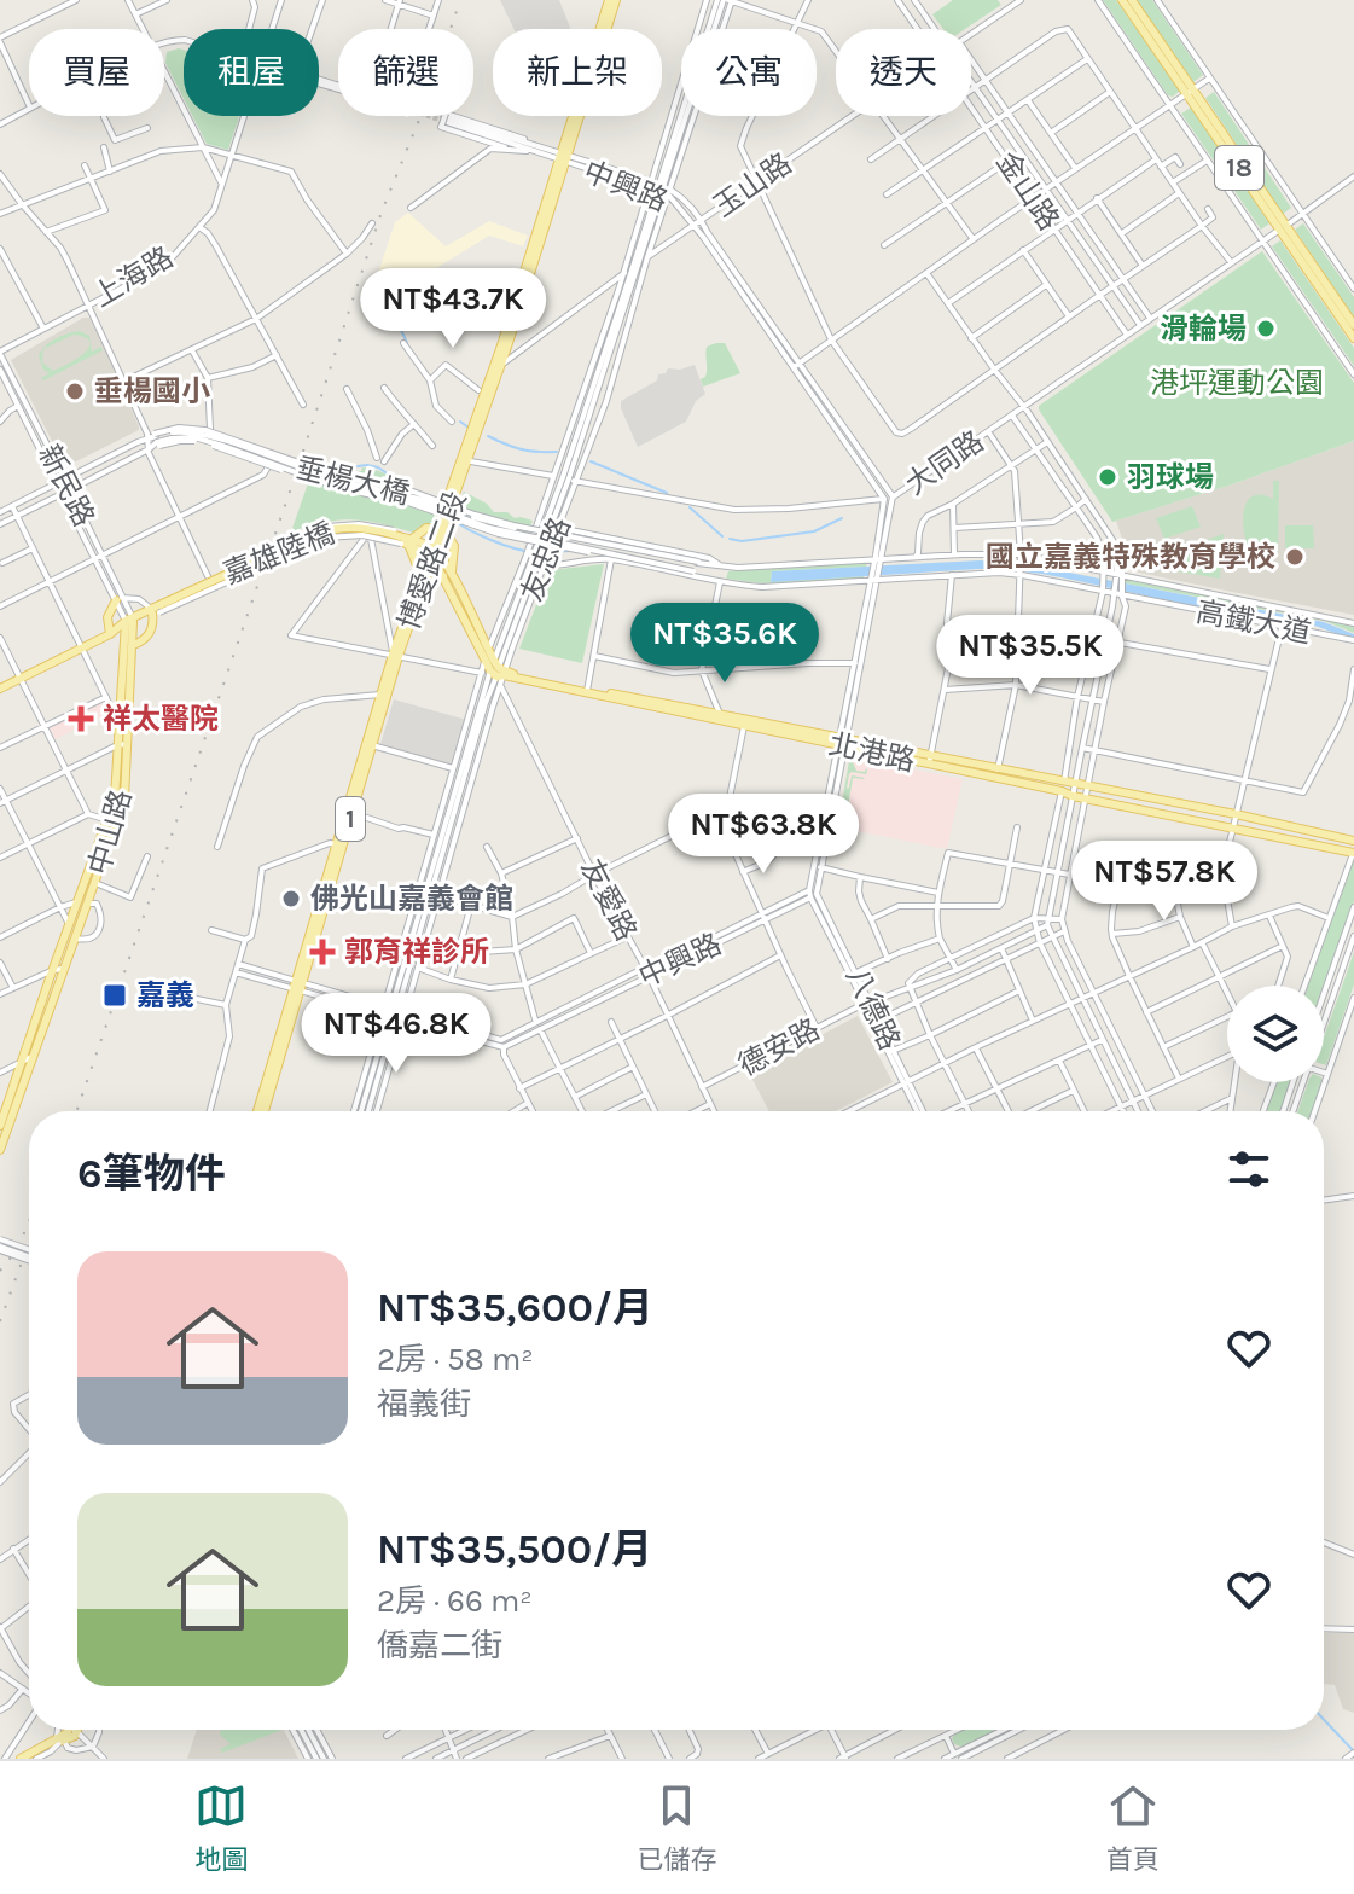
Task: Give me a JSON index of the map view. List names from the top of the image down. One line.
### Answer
{"streets":{"main road":["18","嘉雄陸橋","博愛路二段","北港路","1","中山路","友愛路"],"street":["玉山路","中興路","金山路","上海路","大同路","垂楊大橋","新民路","友忠路","高鐵大道","八德路","德安路"]},"crossings":[["18","大同路"],["玉山路","中興路"],["玉山路","友忠路"],["玉山路","博愛路二段"],["中興路","大同路"],["中興路","友忠路"],["中興路","博愛路二段"],["中興路","友愛路"],["中興路","八德路"],["金山路","大同路"],["上海路","新民路"],["大同路","友忠路"],["大同路","博愛路二段"],["垂楊大橋","高鐵大道"],["新民路","嘉雄陸橋"],["新民路","中山路"],["嘉雄陸橋","博愛路二段"],["嘉雄陸橋","中山路"],["嘉雄陸橋","友愛路"],["友忠路","高鐵大道"],["友忠路","北港路"],["友忠路","友愛路"],["博愛路二段","北港路"],["博愛路二段","友愛路"],["北港路","友愛路"],["友愛路","德安路"],["八德路","德安路"]],"parks":["港坪運動公園"],"places":{"other":["滑輪場","垂楊國小","羽球場","國立嘉義特殊教育學校","佛光山嘉義會館"],"health":["祥太醫院","郭育祥診所"],"transit":["嘉義"]},"page":{"chip":["買屋","租屋","篩選","新上架","公寓","透天"],"price":["NT$43.7K","NT$35.6K","NT$35.5K","NT$63.8K","NT$57.8K","NT$46.8K"],"heading":"6筆物件","list":[{"name":"NT$35,600/月","note":"2房 · 58 m² · 福義街"},{"name":"NT$35,500/月","note":"2房 · 66 m² · 僑嘉二街"}],"tabs":["地圖","已儲存","首頁"]}}
